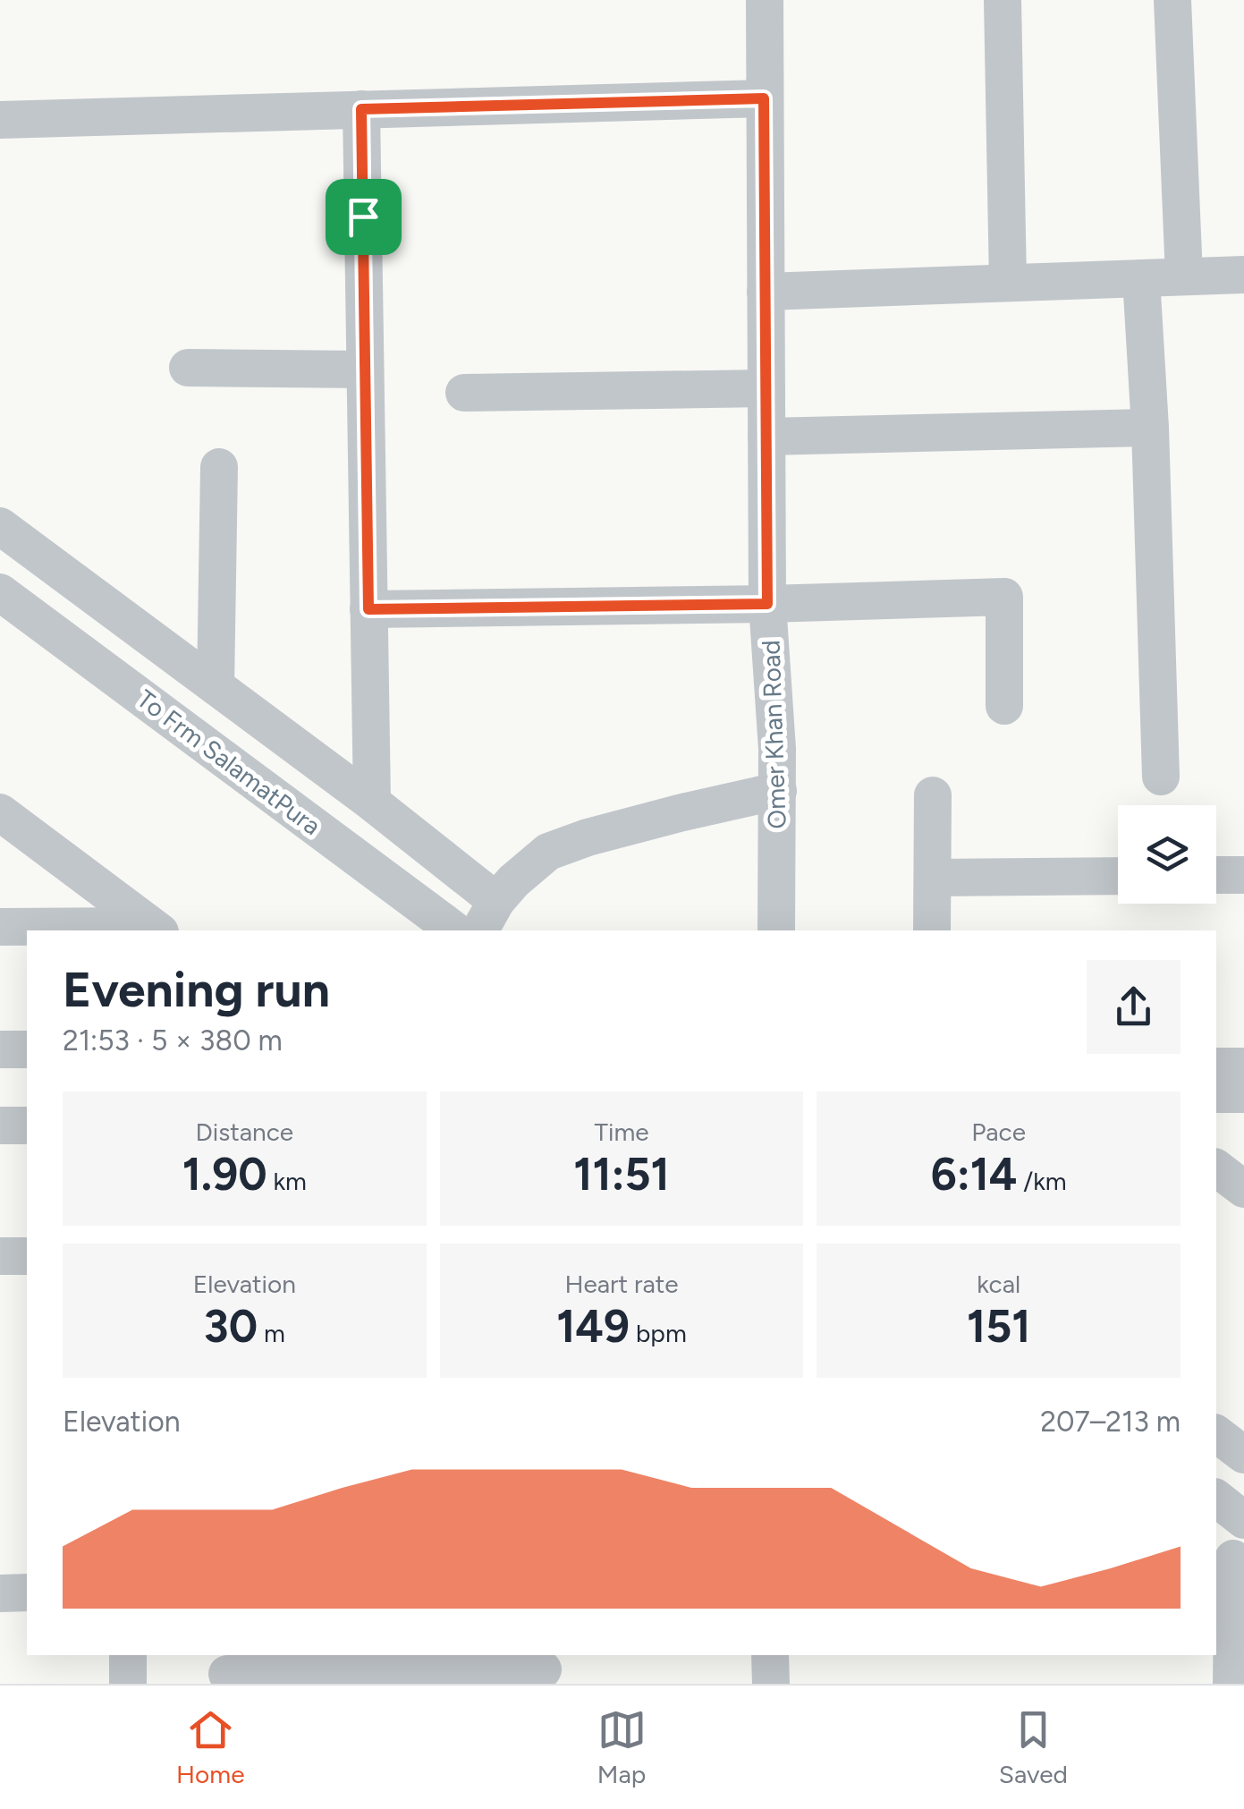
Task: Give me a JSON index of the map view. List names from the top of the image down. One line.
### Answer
{"streets":{"street":["Omer Khan Road","To Frm SalamatPura"]},"page":{"heading":["Evening run","21:53 · 5 × 380 m"],"stats":[["Distance","1.90 km"],["Time","11:51"],["Pace","6:14 /km"],["Elevation","30 m"],["Heart rate","149 bpm"],["kcal","151"]],"chart":["Elevation","207–213 m"],"tabs":["Home","Map","Saved"]}}
